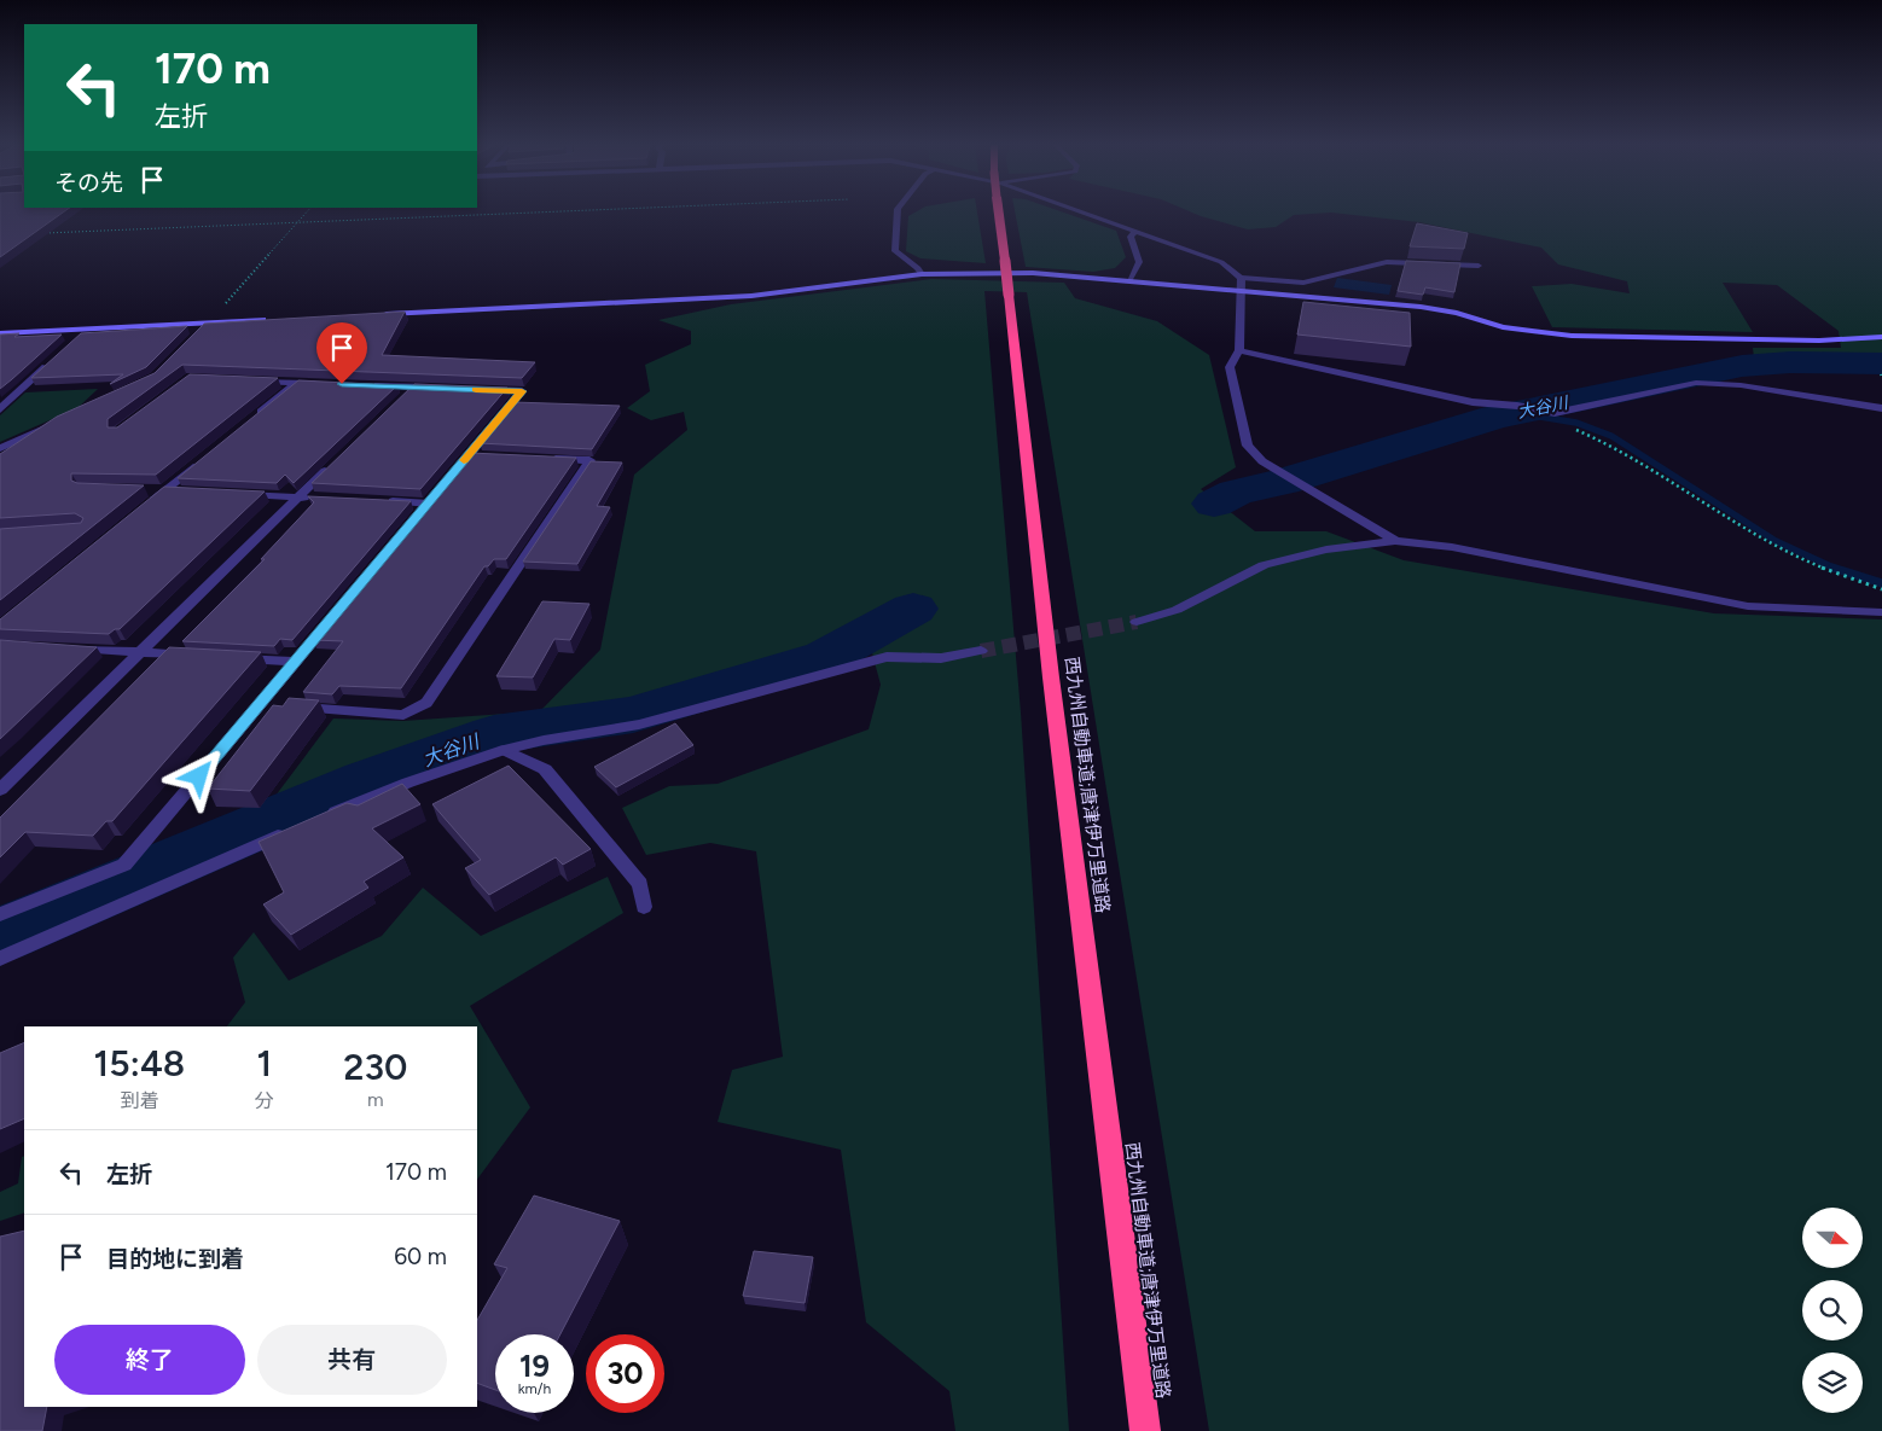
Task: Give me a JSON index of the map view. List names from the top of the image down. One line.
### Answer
{"streets":{"highway":["西九州自動車道;唐津伊万里道路"]},"water":["大谷川"],"north":"right","page":{"turn":["170 m","左折"],"then":"その先","eta":["15:48","到着","1","分","230","m"],"list":[{"name":"左折","value":"170 m"},{"name":"目的地に到着","value":"60 m"}],"buttons":["終了","共有"],"speed":"19 km/h","limit":"30"}}
